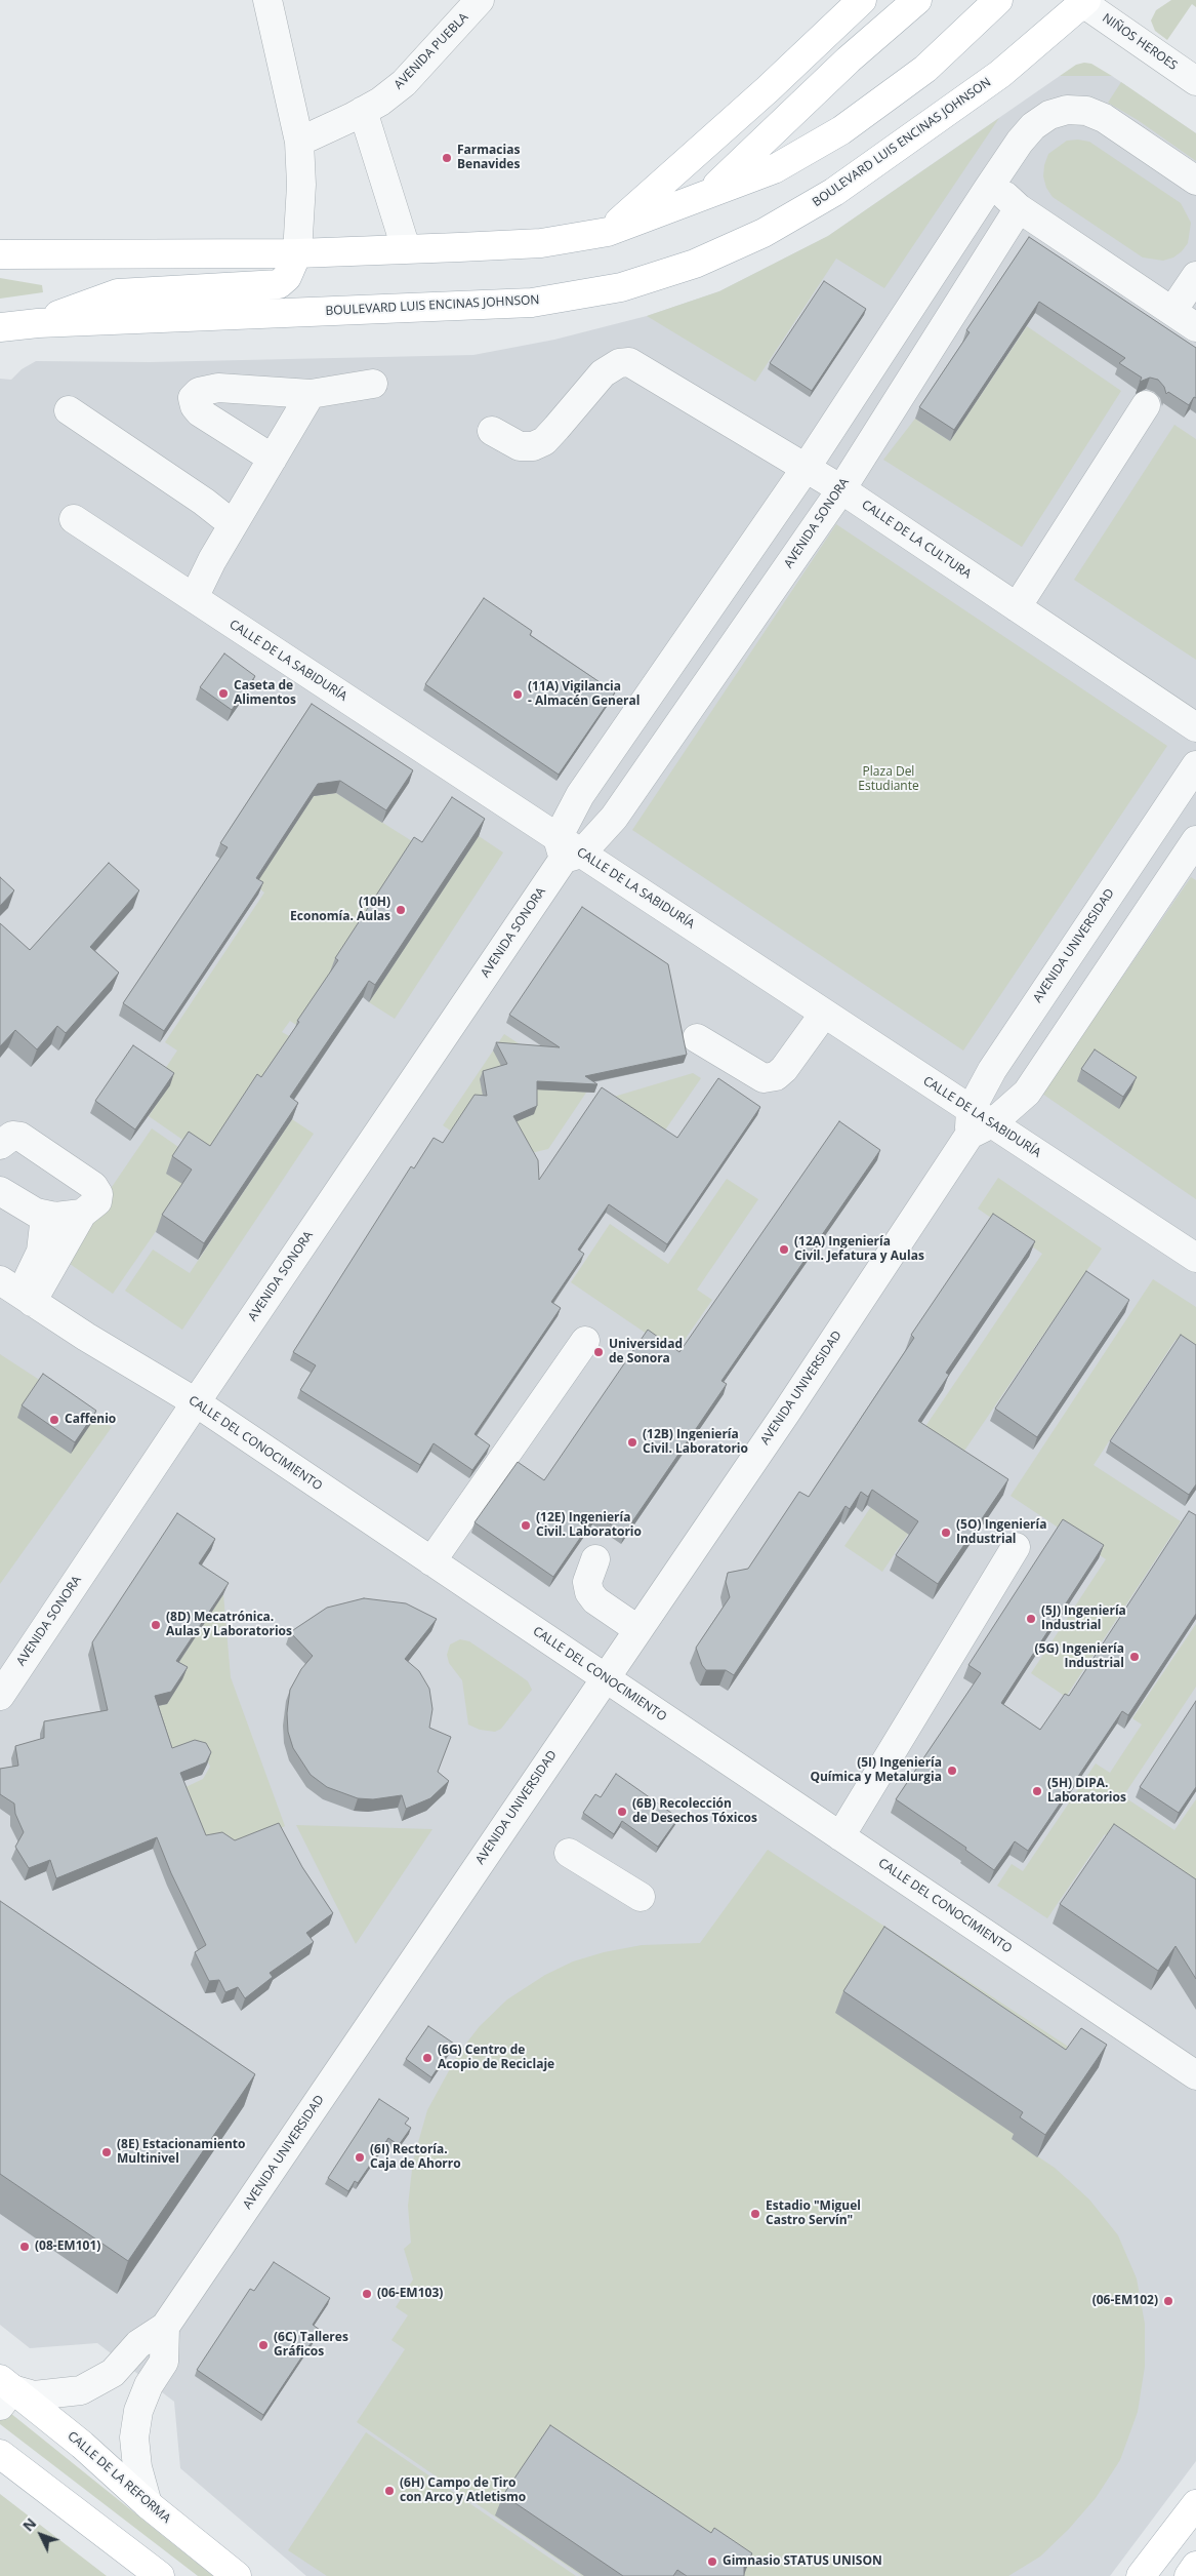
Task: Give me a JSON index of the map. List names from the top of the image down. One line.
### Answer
{"streets":{"main road":["BOULEVARD LUIS ENCINAS JOHNSON","CALLE DE LA REFORMA"],"street":["NIÑOS HEROES","AVENIDA PUEBLA","AVENIDA SONORA","CALLE DE LA CULTURA","CALLE DE LA SABIDURÍA","AVENIDA UNIVERSIDAD","CALLE DEL CONOCIMIENTO"]},"crossings":[["NIÑOS HEROES","BOULEVARD LUIS ENCINAS JOHNSON"],["AVENIDA SONORA","CALLE DE LA CULTURA"],["AVENIDA SONORA","CALLE DE LA SABIDURÍA"],["AVENIDA SONORA","CALLE DEL CONOCIMIENTO"],["CALLE DE LA SABIDURÍA","AVENIDA UNIVERSIDAD"],["AVENIDA UNIVERSIDAD","CALLE DEL CONOCIMIENTO"]],"parks":["Plaza Del Estudiante"],"places":["Farmacias Benavides","Caseta de Alimentos","(11A) Vigilancia - Almacén General","(10H) Economía. Aulas","(12A) Ingeniería Civil. Jefatura y Aulas","Universidad de Sonora","Caffenio","(12B) Ingeniería Civil. Laboratorio","(12E) Ingeniería Civil. Laboratorio","(5O) Ingeniería Industrial","(5J) Ingeniería Industrial","(8D) Mecatrónica. Aulas y Laboratorios","(5G) Ingeniería Industrial","(5I) Ingeniería Química y Metalurgia","(5H) DIPA. Laboratorios","(6B) Recolección de Desechos Tóxicos","(6G) Centro de Acopio de Reciclaje","(8E) Estacionamiento Multinivel","(6I) Rectoría. Caja de Ahorro","Estadio \"Miguel Castro Servín\"","(08-EM101)","(06-EM103)","(06-EM102)","(6C) Talleres Gráficos","(6H) Campo de Tiro con Arco y Atletismo","Gimnasio STATUS UNISON"],"north":"top left"}
